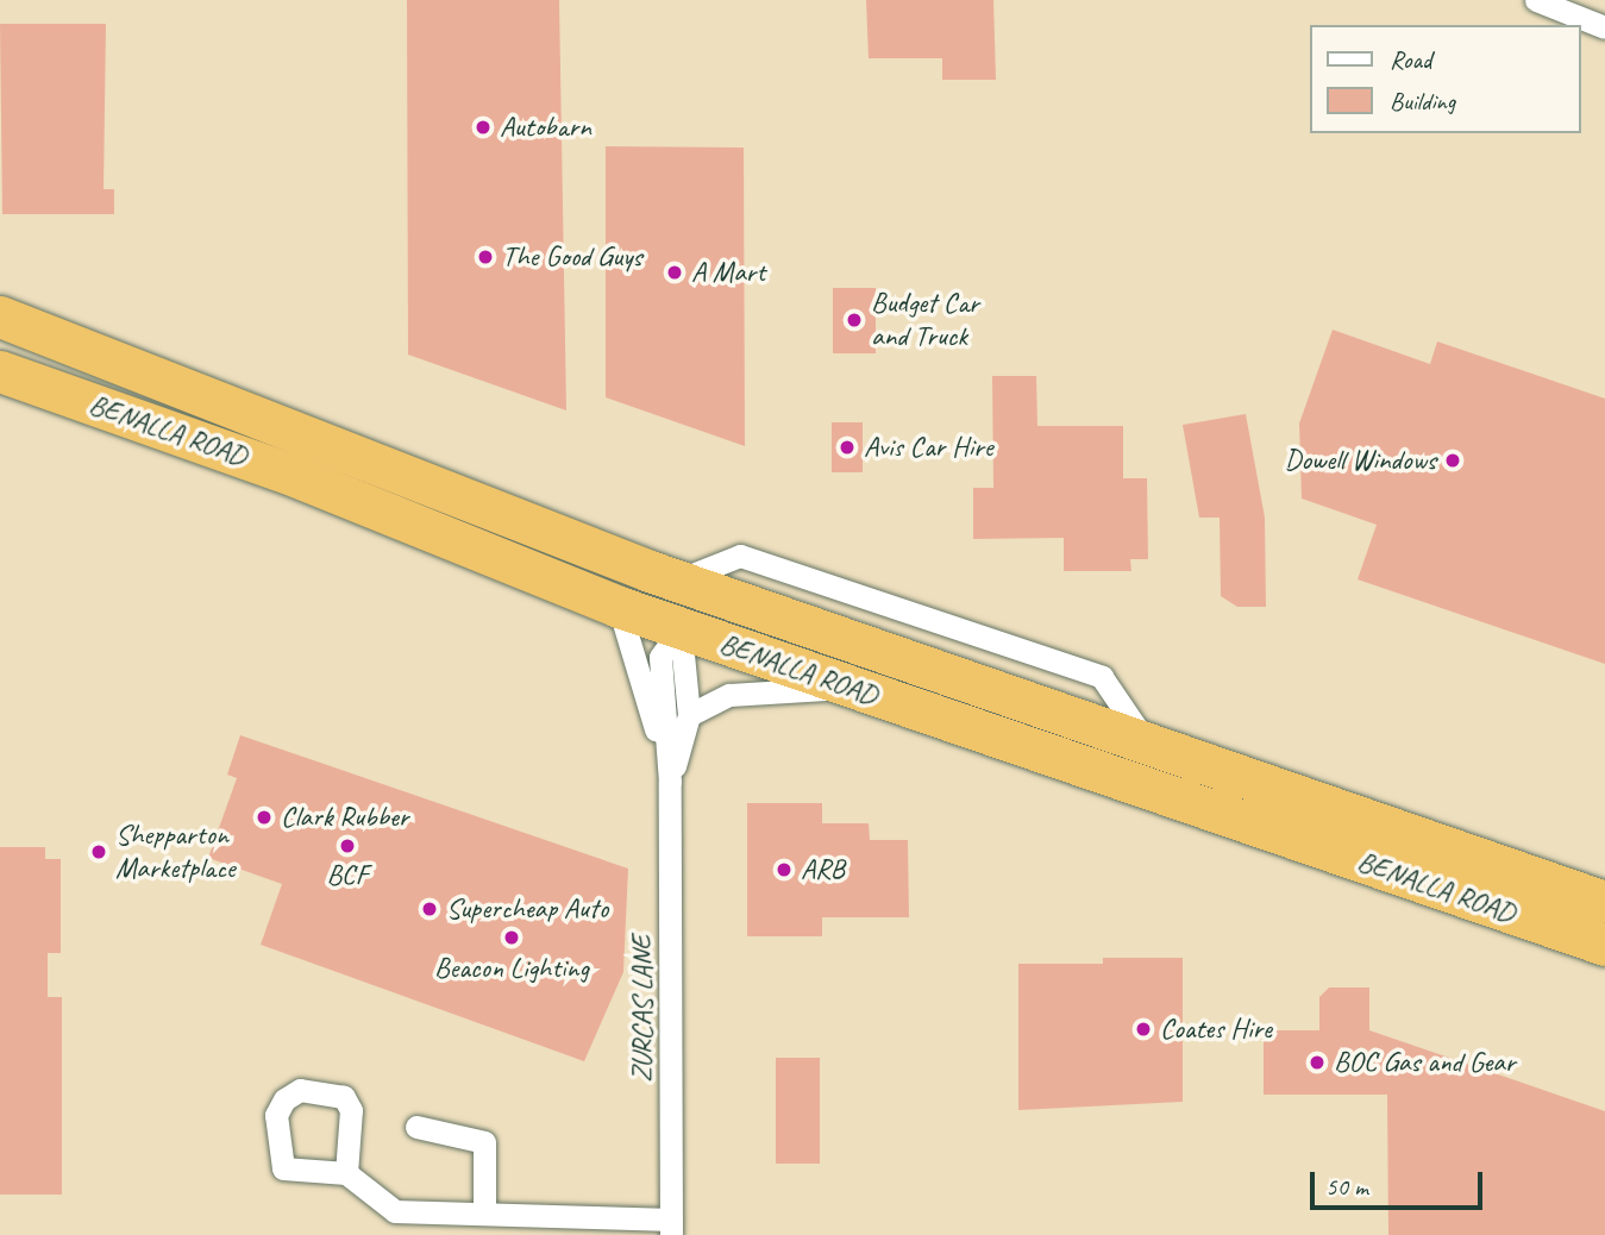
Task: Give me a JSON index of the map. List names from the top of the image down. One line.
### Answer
{"streets":{"highway":["BENALLA ROAD"],"street":["ZURCAS LANE"]},"crossings":[["BENALLA ROAD","ZURCAS LANE"]],"places":["Autobarn","The Good Guys","A Mart","Budget Car and Truck","Avis Car Hire","Dowell Windows","Clark Rubber","BCF","Shepparton Marketplace","ARB","Supercheap Auto","Beacon Lighting","Coates Hire","BOC Gas and Gear"],"legend":["Road","Building"],"scale_bar":"50 m"}
